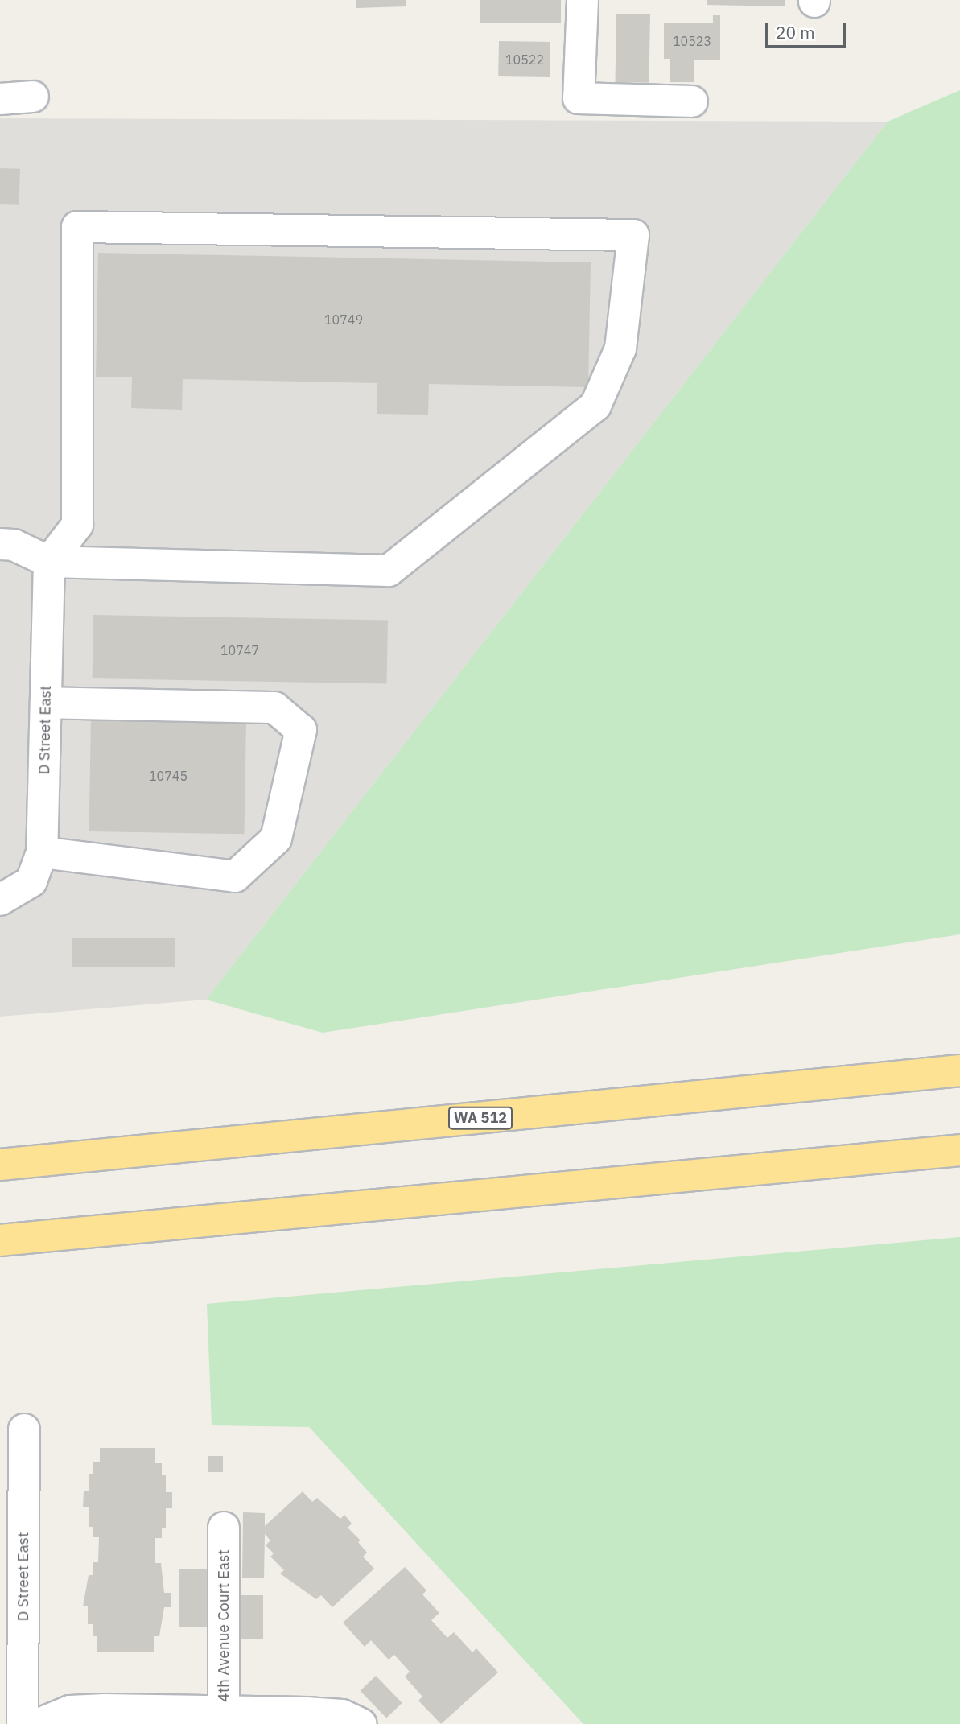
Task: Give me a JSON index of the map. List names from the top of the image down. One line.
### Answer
{"streets":{"highway":["WA 512"],"street":["D Street East","4th Avenue Court East"]},"house_numbers":["10523","10522","10749","10747","10745"],"scale_bar":"20 m"}
